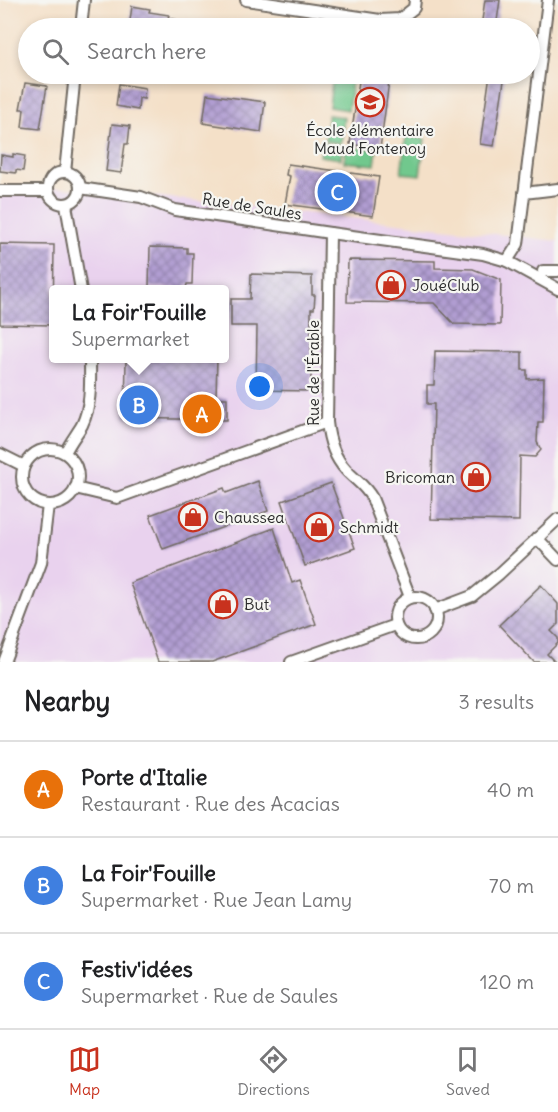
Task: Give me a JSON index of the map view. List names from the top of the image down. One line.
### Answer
{"streets":{"street":["Rue de Saules","Rue de l'Érable"]},"crossings":[["Rue de Saules","Rue de l'Érable"]],"places":{"school or university":["École élémentaire Maud Fontenoy"],"shop":["JouéClub","Bricoman","Chaussea","Schmidt","But"]},"page":{"search":"Search here","pins":["C","B","A"],"popup":["La Foir'Fouille","Supermarket"],"heading":["Nearby","3 results"],"list":[{"mark":"A","name":"Porte d'Italie","note":"Restaurant · Rue des Acacias","value":"40 m"},{"mark":"B","name":"La Foir'Fouille","note":"Supermarket · Rue Jean Lamy","value":"70 m"},{"mark":"C","name":"Festiv'idées","note":"Supermarket · Rue de Saules","value":"120 m"}],"nav":["Map","Directions","Saved"]}}
